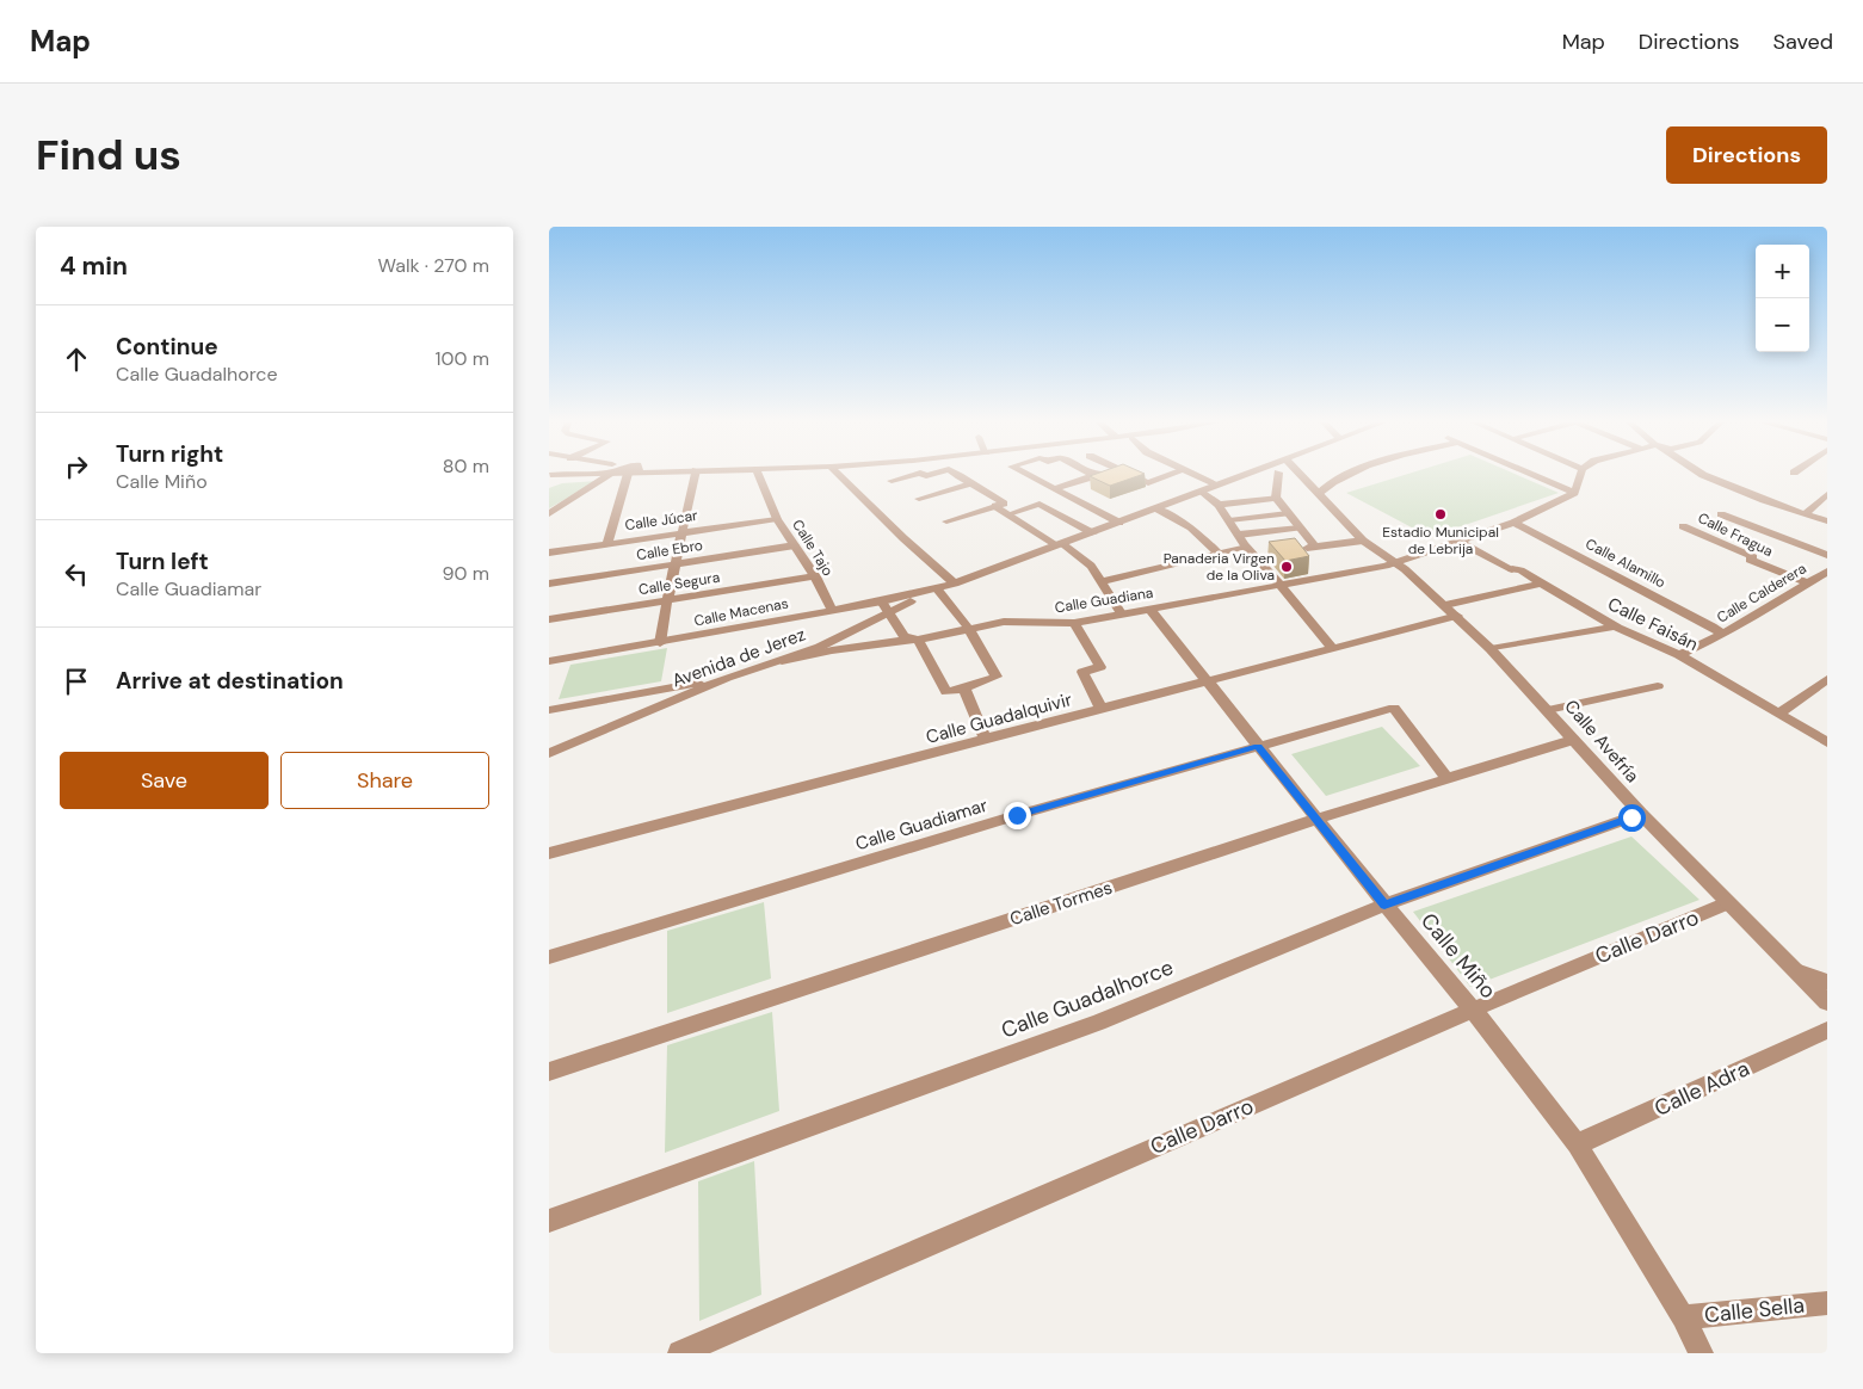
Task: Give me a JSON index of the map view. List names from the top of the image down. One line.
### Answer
{"streets":{"street":["Calle Júcar","Calle Fragua","Calle Tajo","Calle Ebro","Calle Alamillo","Calle Segura","Calle Calderera","Calle Guadiana","Calle Macenas","Calle Faisán","Avenida de Jerez","Calle Guadalquivir","Calle Avefría","Calle Guadiamar","Calle Tormes","Calle Darro","Calle Miño","Calle Guadalhorce","Calle Adra","Calle Sella"]},"crossings":[["Calle Júcar","Calle Tajo"],["Calle Fragua","Calle Calderera"],["Calle Tajo","Calle Ebro"],["Calle Tajo","Calle Segura"],["Calle Tajo","Calle Macenas"],["Calle Alamillo","Calle Calderera"],["Calle Alamillo","Calle Guadiana"],["Calle Calderera","Calle Faisán"],["Calle Guadiana","Calle Faisán"],["Calle Guadiana","Avenida de Jerez"],["Calle Guadiana","Calle Avefría"],["Calle Guadiana","Calle Miño"],["Calle Macenas","Avenida de Jerez"],["Calle Guadalquivir","Calle Avefría"],["Calle Guadalquivir","Calle Miño"],["Calle Avefría","Calle Tormes"],["Calle Avefría","Calle Darro"],["Calle Avefría","Calle Guadalhorce"],["Calle Guadiamar","Calle Tormes"],["Calle Guadiamar","Calle Miño"],["Calle Tormes","Calle Miño"],["Calle Darro","Calle Miño"],["Calle Miño","Calle Guadalhorce"],["Calle Miño","Calle Adra"],["Calle Miño","Calle Sella"]],"places":["Estadio Municipal de Lebrija","Panaderia Virgen de la Oliva"],"page":{"header":"Map","nav":["Map","Directions","Saved"],"buttons":["Directions",["Save","Share"]],"title":"Find us","heading":["4 min","Walk · 270 m"],"map_buttons":["+","−"],"list":[["Continue","Calle Guadalhorce","100 m"],["Turn right","Calle Miño","80 m"],["Turn left","Calle Guadiamar","90 m"],"Arrive at destination"]}}
